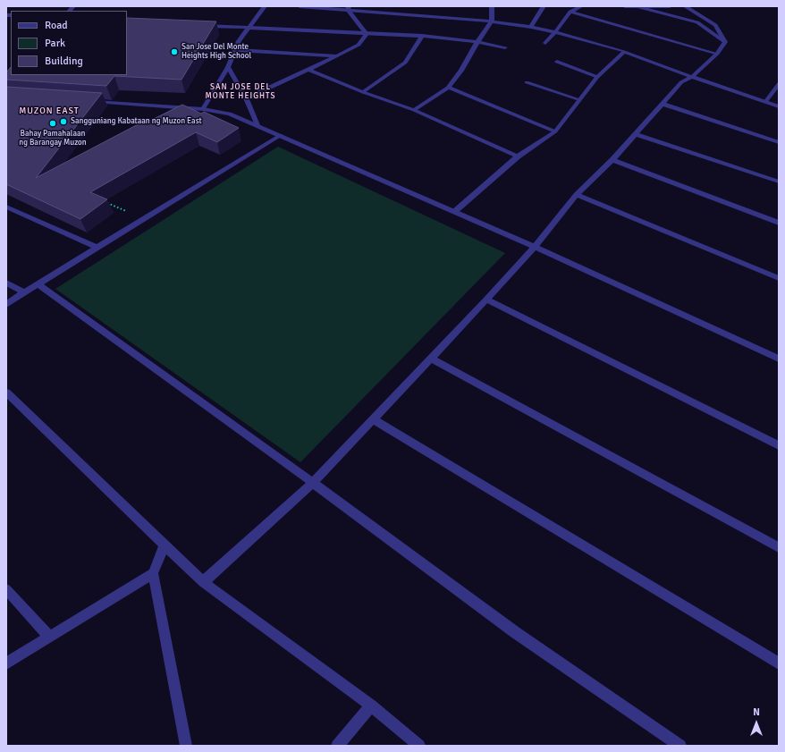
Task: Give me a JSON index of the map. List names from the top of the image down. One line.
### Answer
{"districts":["SAN JOSE DEL MONTE HEIGHTS","MUZON EAST"],"places":["San Jose Del Monte Heights High School","Sangguniang Kabataan ng Muzon East","Bahay Pamahalaan ng Barangay Muzon"],"legend":["Road","Park","Building"],"north":"top"}
